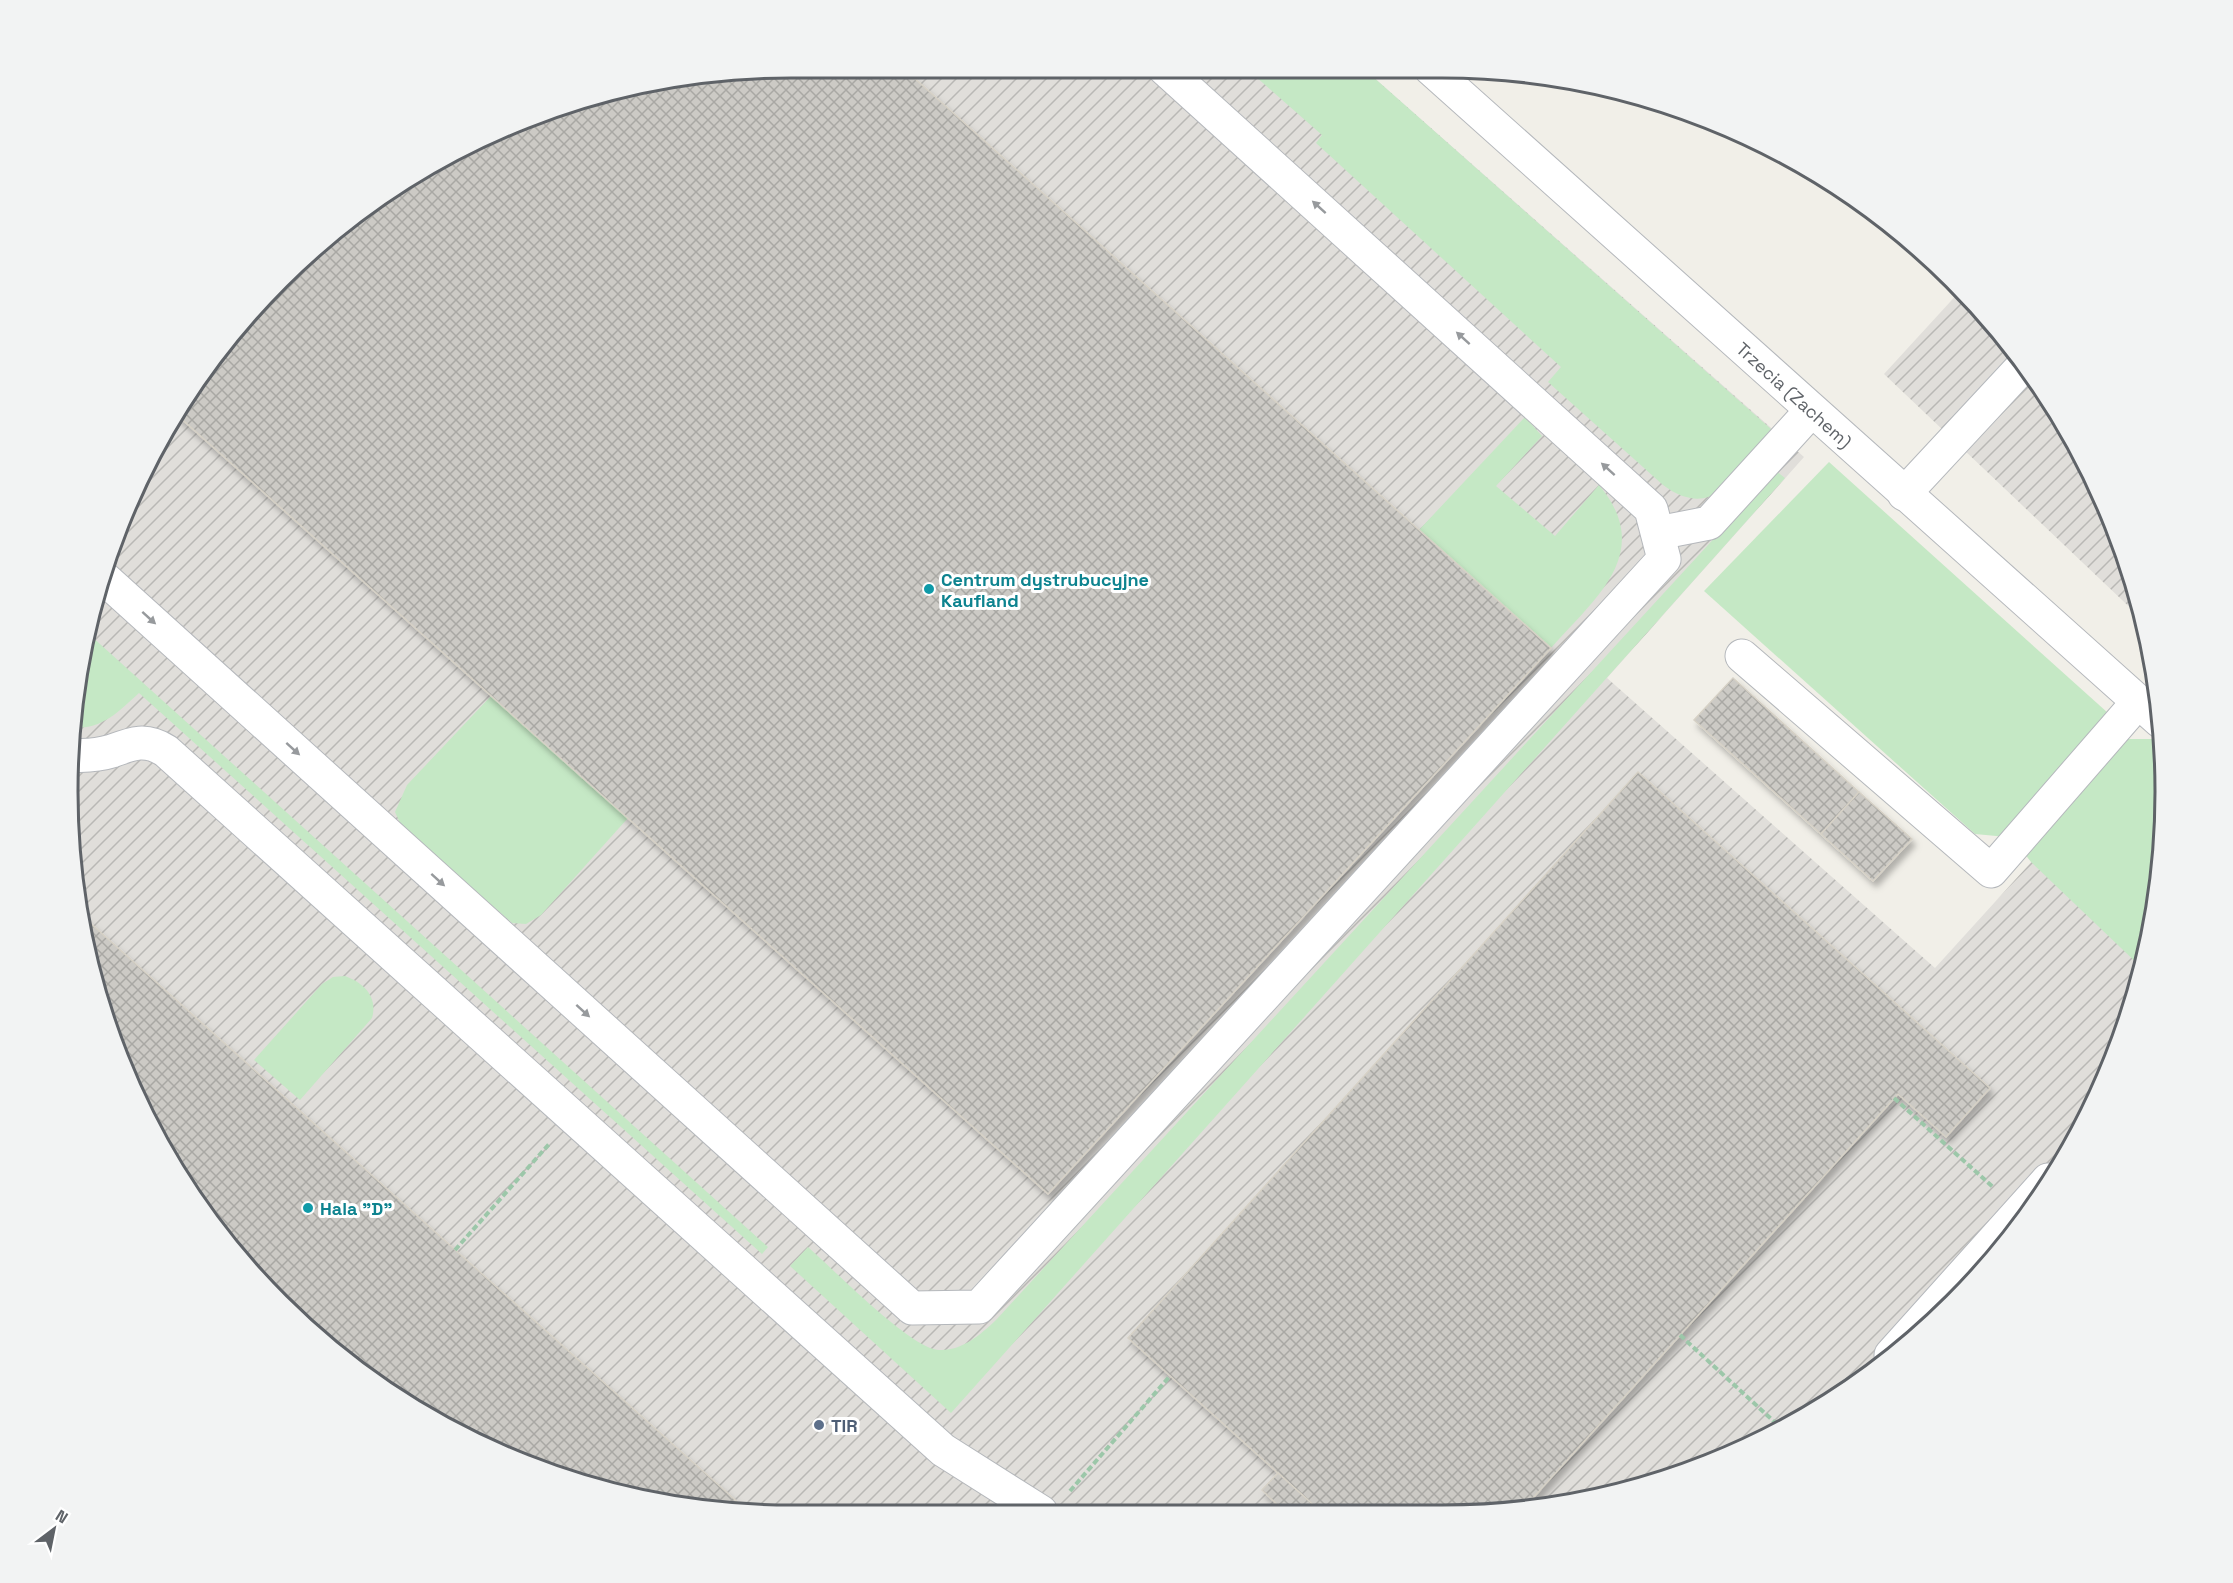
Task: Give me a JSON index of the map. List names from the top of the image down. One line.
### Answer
{"streets":{"lane":["Trzecia (Zachem)"]},"places":["Centrum dystrubucyjne Kaufland","Hala \"D\"","TIR"],"north":"top right"}
